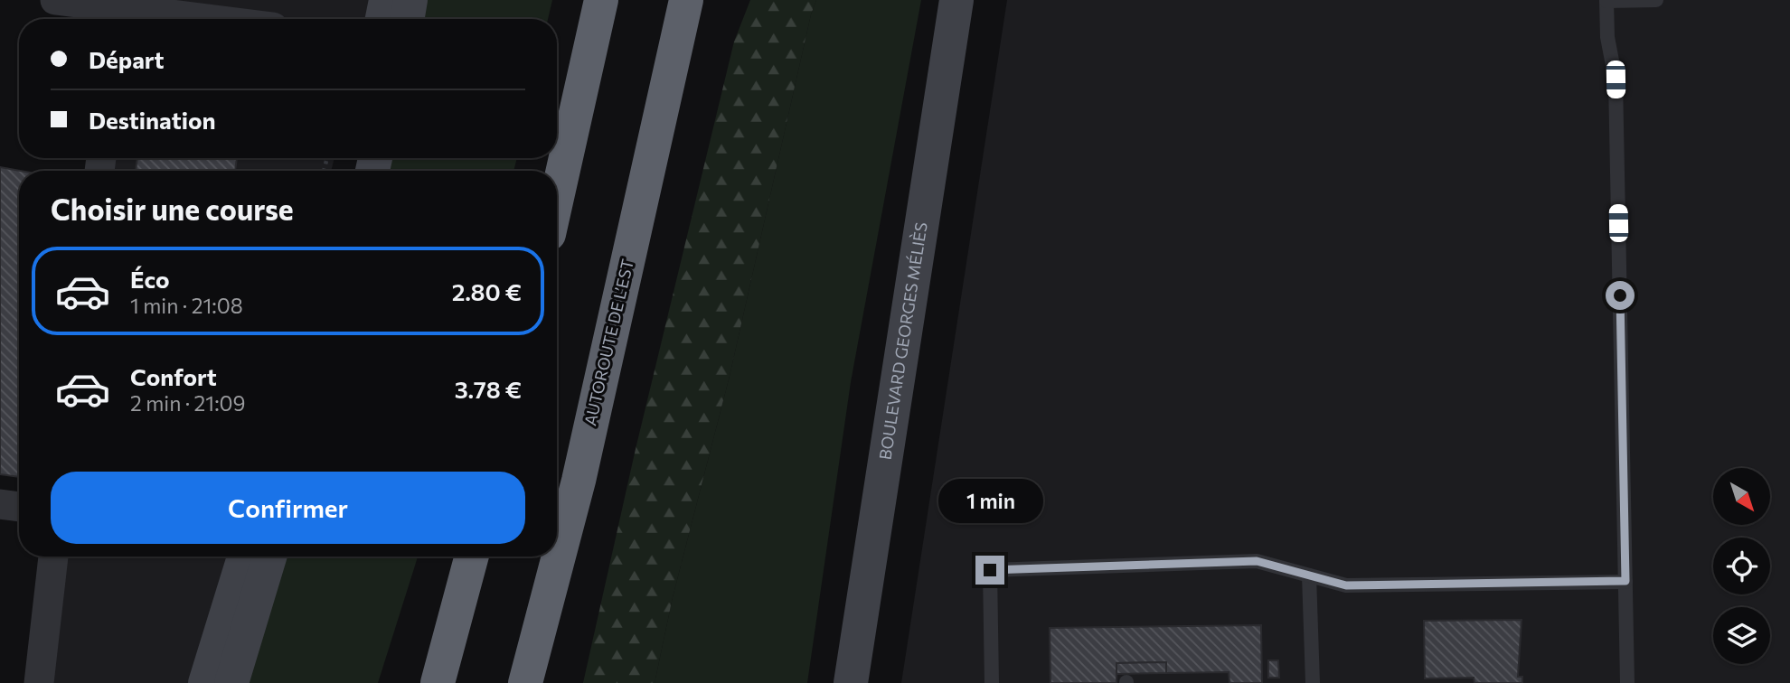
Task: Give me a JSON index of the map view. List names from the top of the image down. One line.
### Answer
{"streets":{"highway":["AUTOROUTE DE L’EST"],"main road":["BOULEVARD GEORGES MÉLIÈS"]},"north":"bottom right","page":{"banner":["Départ","Destination"],"heading":"Choisir une course","list":[{"name":"Éco","note":"1 min · 21:08","value":"2.80 €"},{"name":"Confort","note":"2 min · 21:09","value":"3.78 €"}],"buttons":"Confirmer","bubble":"1 min"}}
